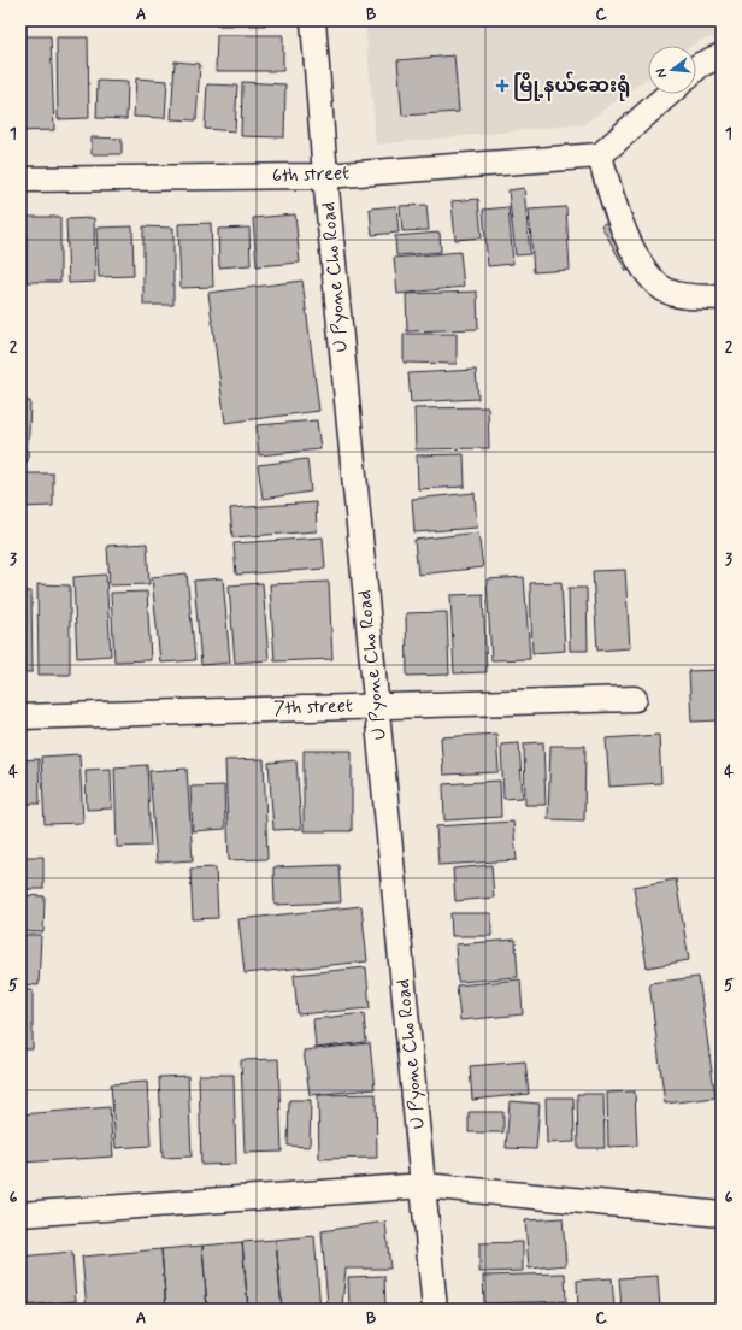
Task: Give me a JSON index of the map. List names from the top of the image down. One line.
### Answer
{"streets":{"street":["6th street","U Pyone Cho Road","7th street"]},"crossings":[["6th street","U Pyone Cho Road"],["U Pyone Cho Road","7th street"]],"places":{"health":["မြို့နယ်ဆေးရုံ"]},"north":"left","grid":{"columns":["A","B","C"],"rows":["1","2","3","4","5","6"]}}
